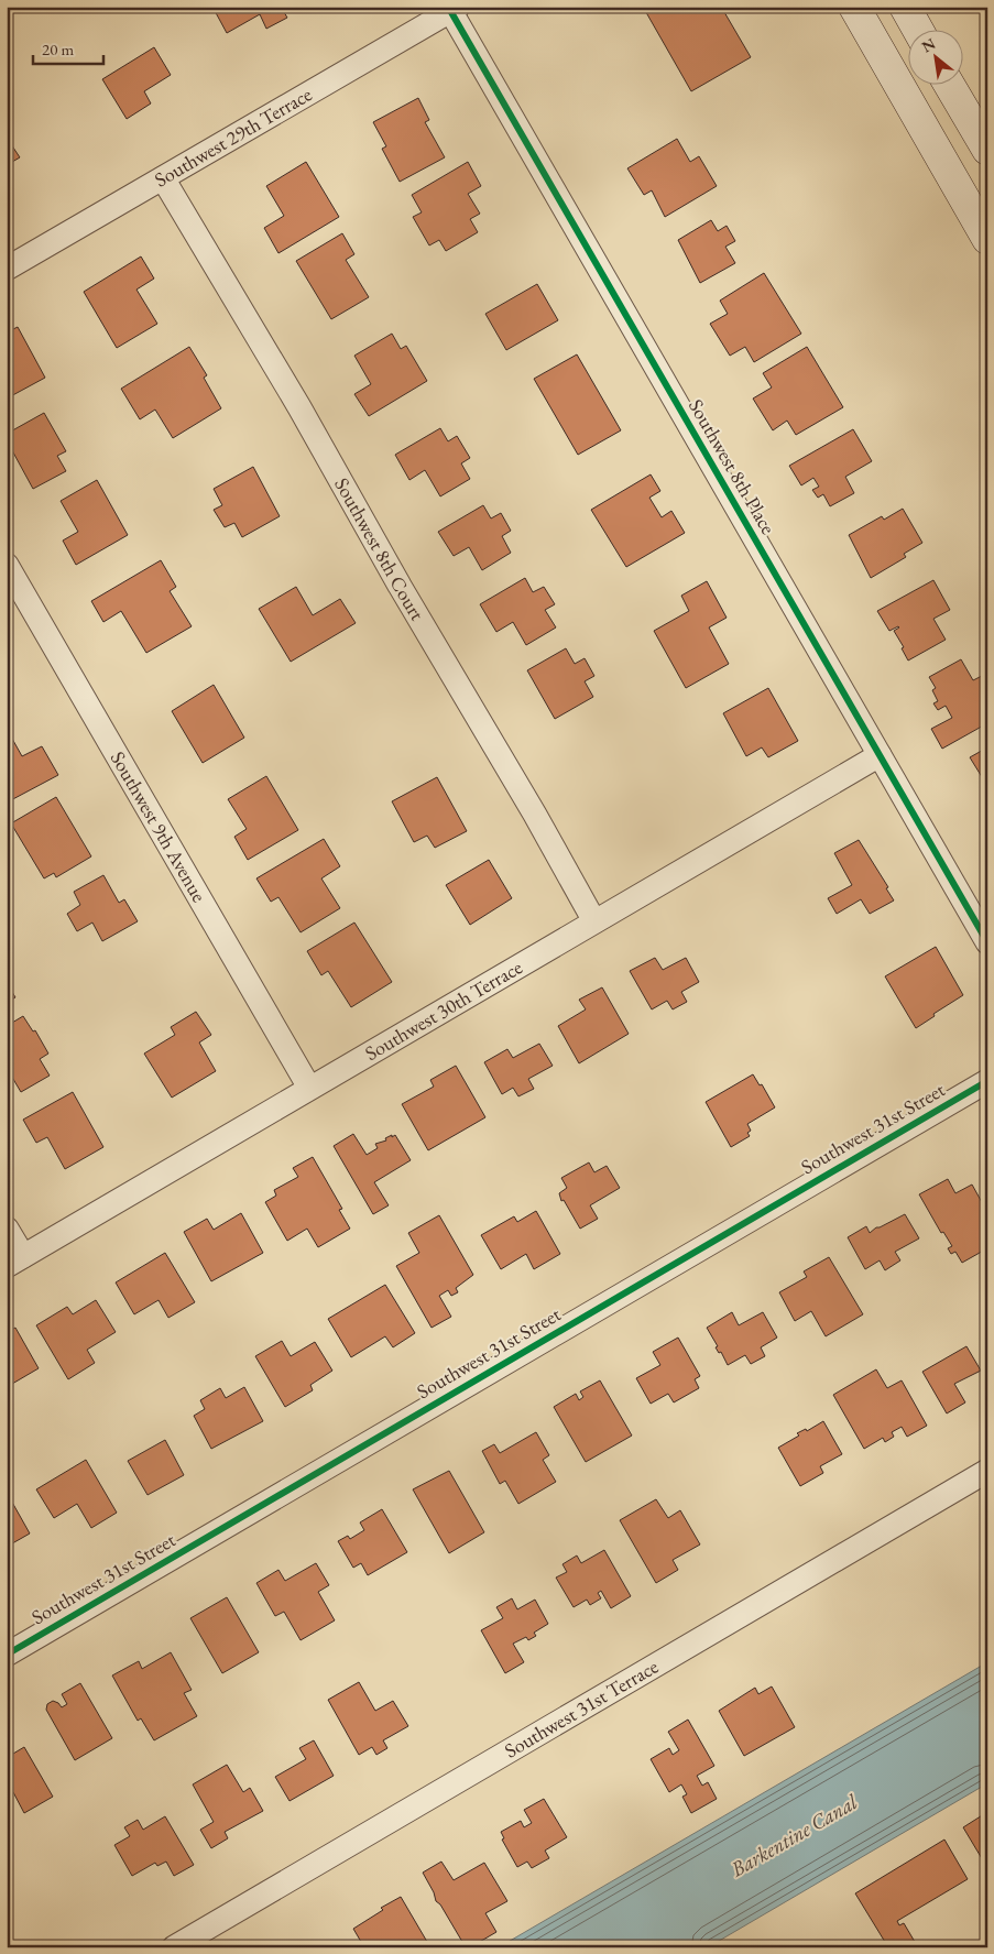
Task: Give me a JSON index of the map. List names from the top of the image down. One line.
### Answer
{"streets":{"street":["Southwest 29th Terrace","Southwest 8th Place","Southwest 8th Court","Southwest 9th Avenue","Southwest 30th Terrace","Southwest 31st Street","Southwest 31st Terrace"]},"crossings":[["Southwest 29th Terrace","Southwest 8th Place"],["Southwest 29th Terrace","Southwest 8th Court"],["Southwest 8th Place","Southwest 30th Terrace"],["Southwest 8th Court","Southwest 30th Terrace"],["Southwest 9th Avenue","Southwest 30th Terrace"]],"water":["Barkentine Canal"],"scale_bar":"20 m","north":"top left"}
